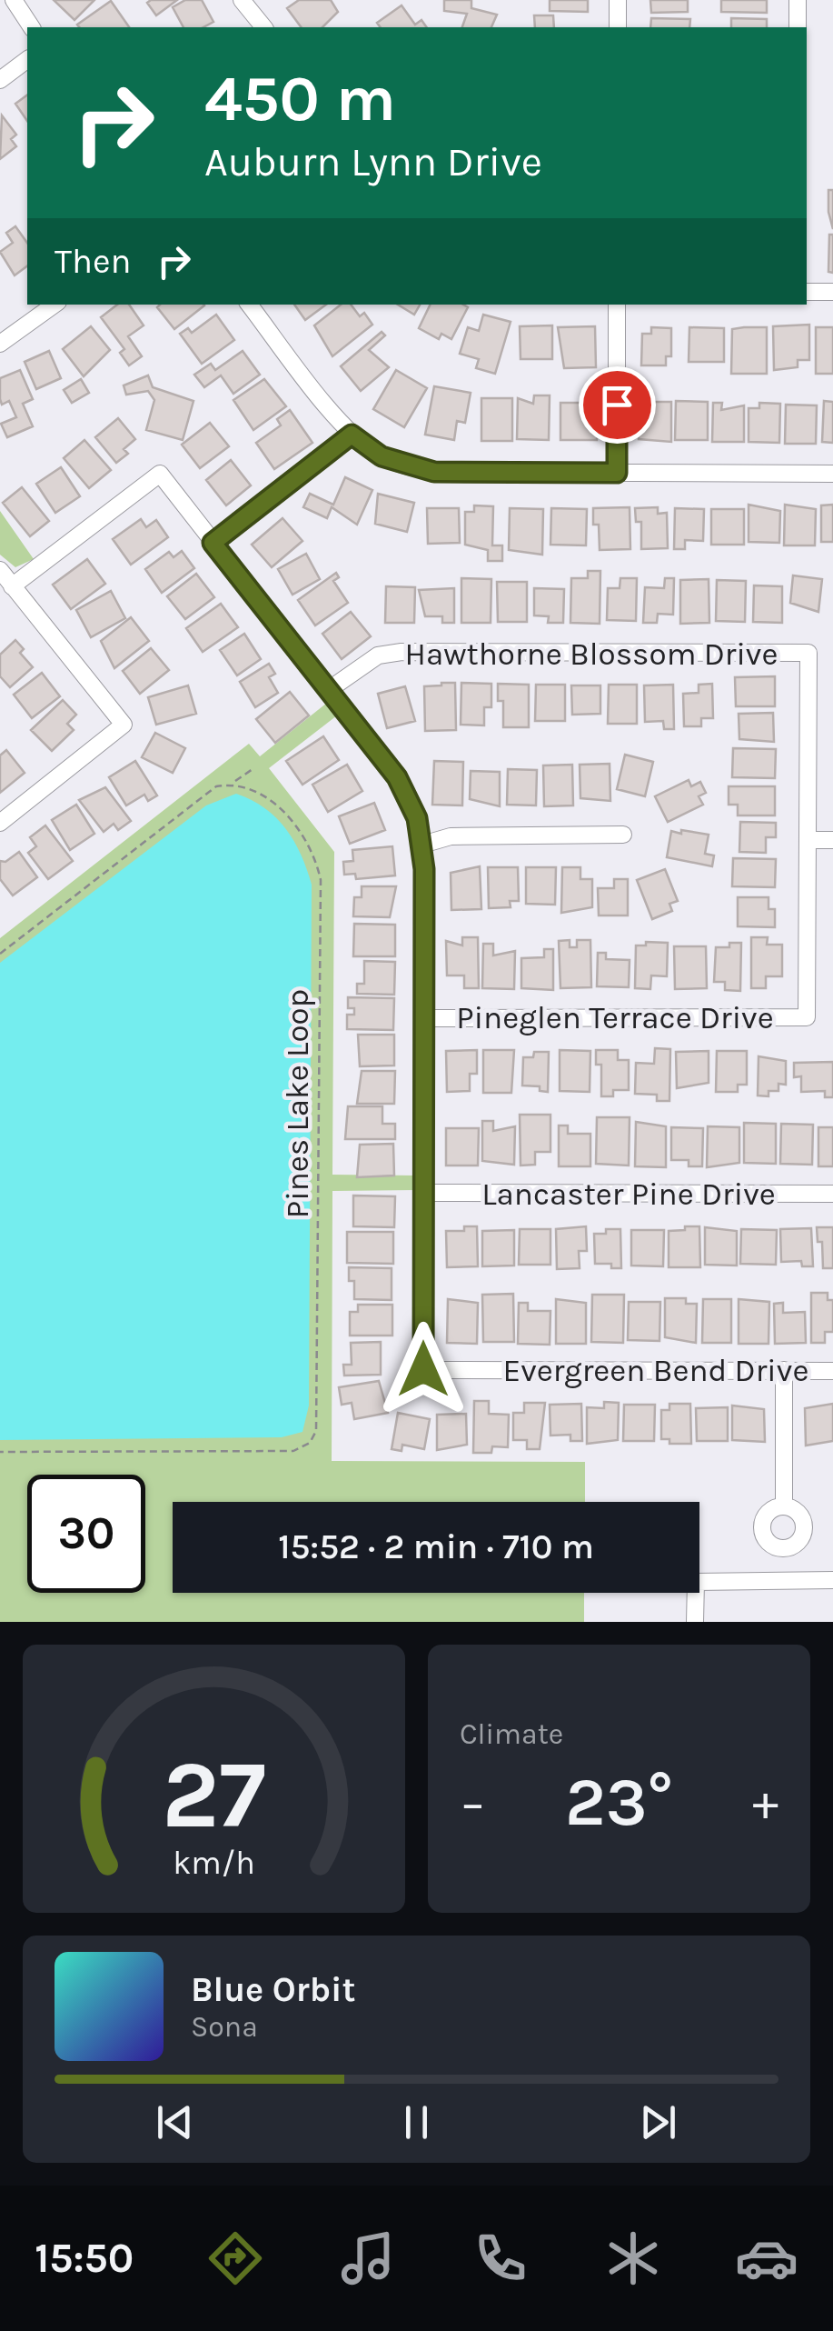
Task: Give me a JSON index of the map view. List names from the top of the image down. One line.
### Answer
{"streets":{"street":["Hawthorne Blossom Drive","Pineglen Terrace Drive","Lancaster Pine Drive","Evergreen Bend Drive"],"path":["Pines Lake Loop"]},"crossings":[["Hawthorne Blossom Drive","Pineglen Terrace Drive"],["Lancaster Pine Drive","Evergreen Bend Drive"]],"page":{"turn":["450 m","Auburn Lynn Drive"],"then":"Then","limit":"30","trip":"15:52 · 2 min · 710 m","tile":"Climate","heat":["−","23°","+"],"song":["Blue Orbit","Sona"],"tabs":"15:50","gauge":["27","km/h"]}}
